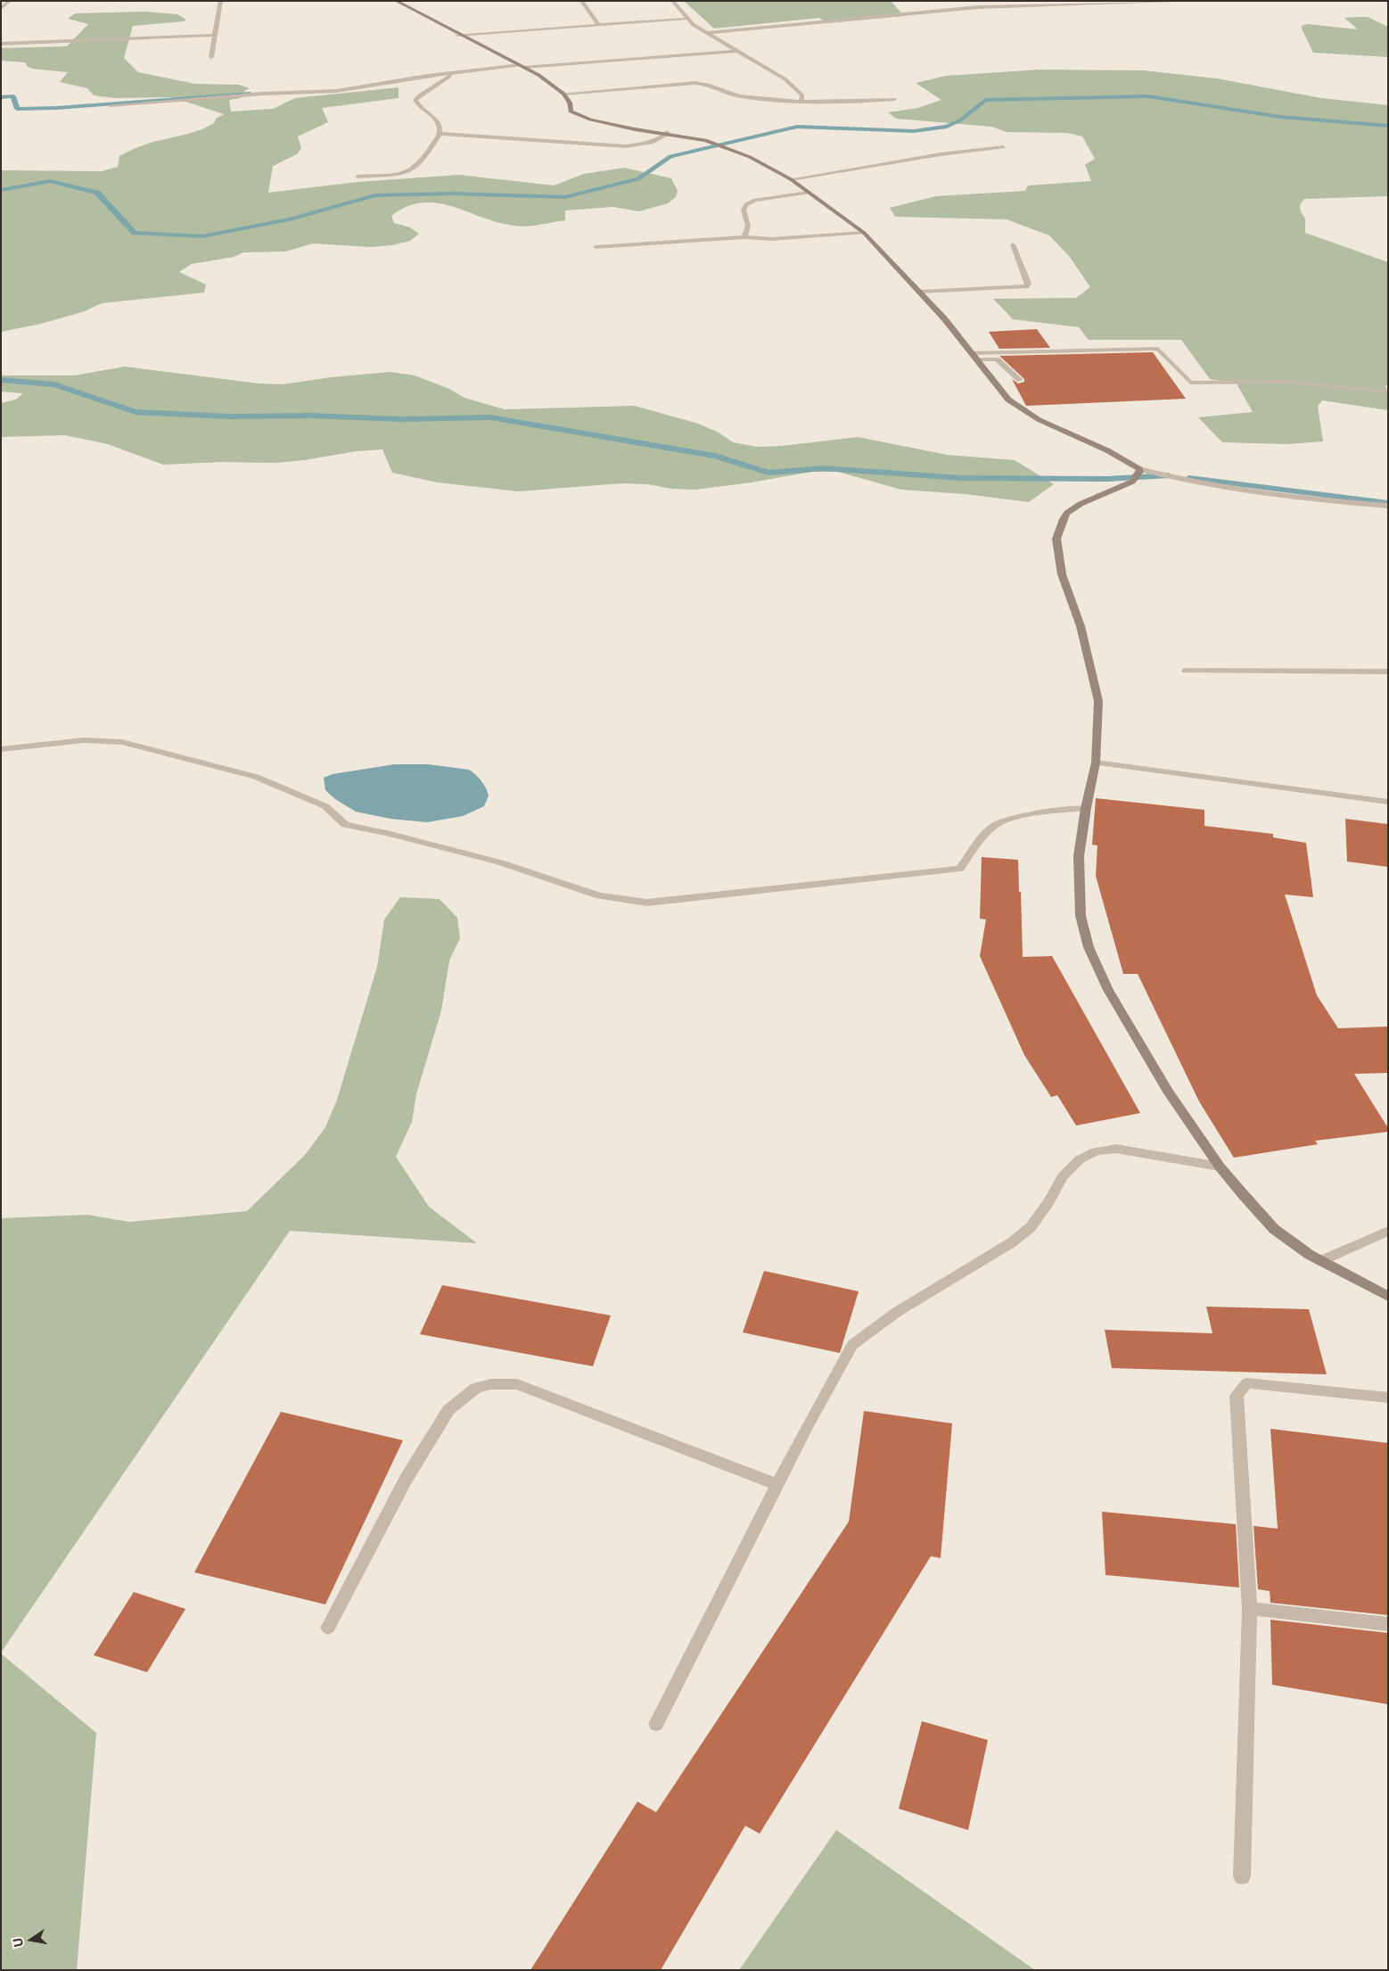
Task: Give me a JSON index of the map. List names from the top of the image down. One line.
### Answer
{"north":"left"}
